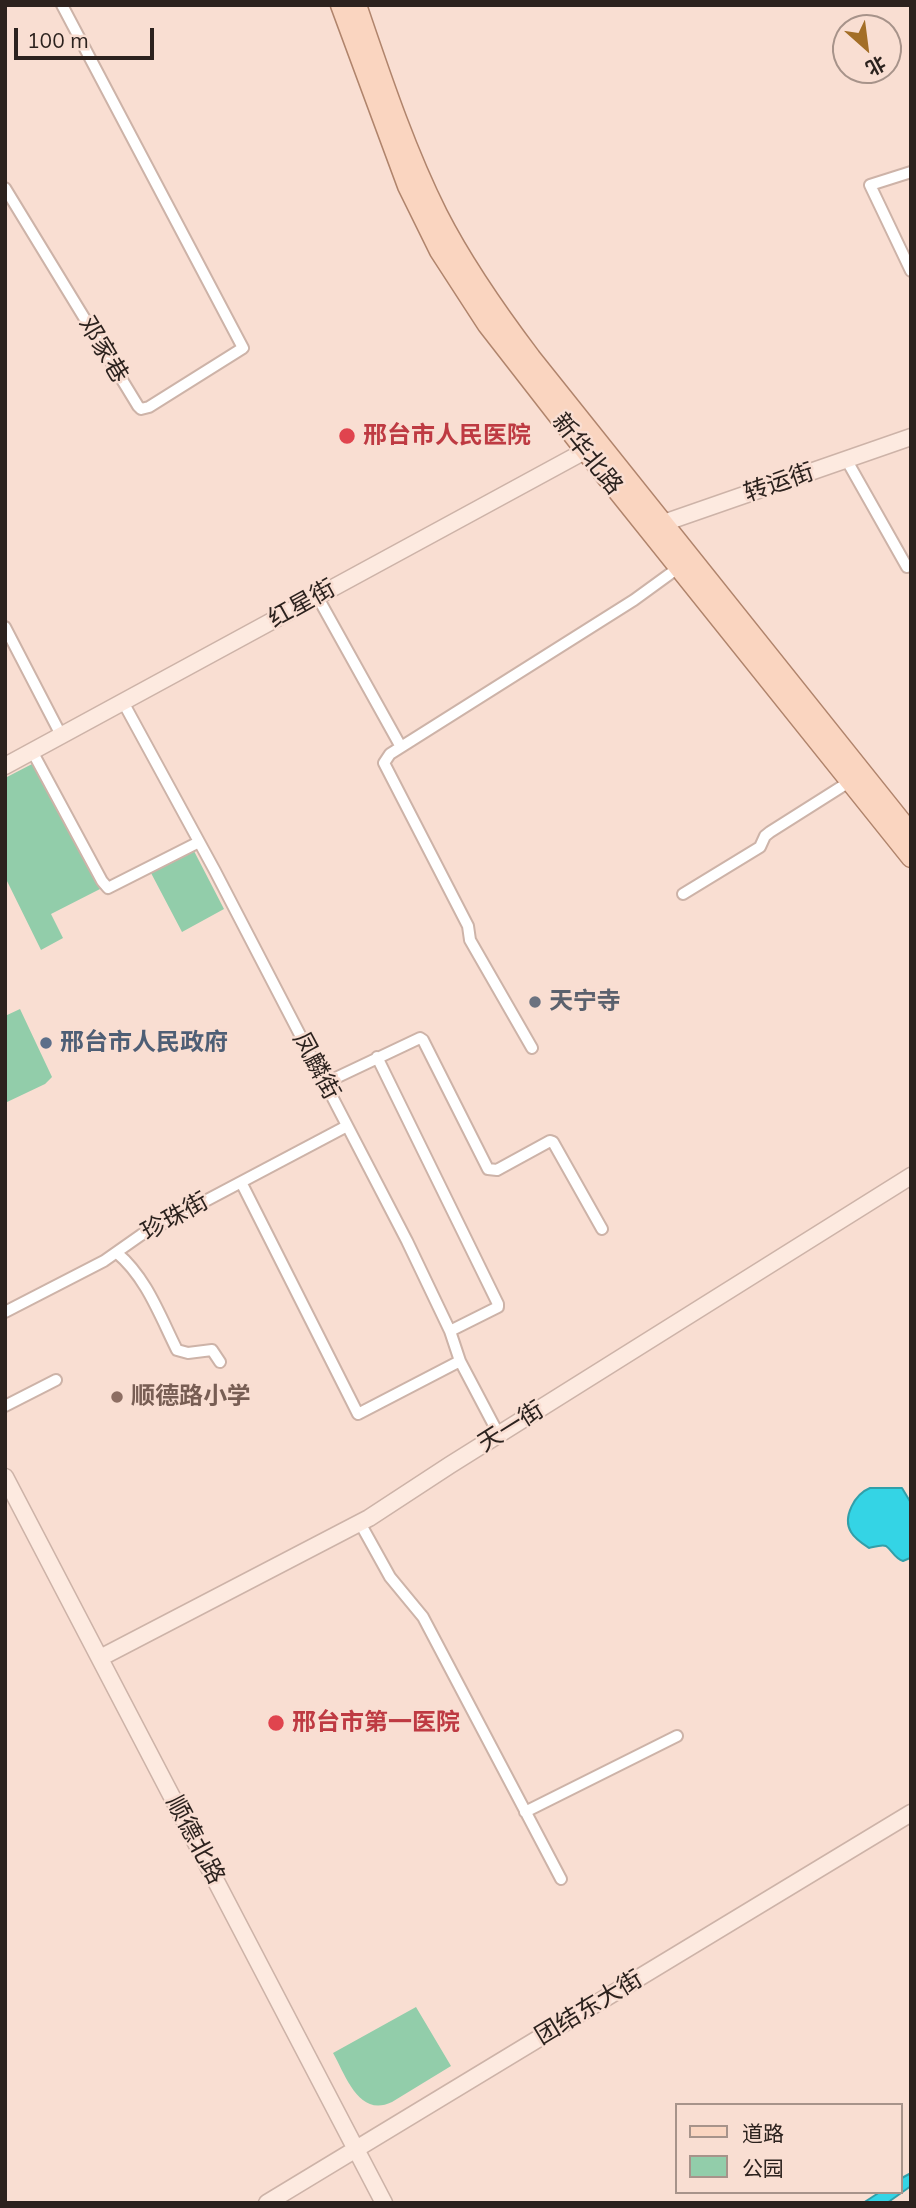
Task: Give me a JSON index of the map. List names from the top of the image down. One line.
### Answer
{"streets":{"main road":["新华北路"],"street":["邓家巷","转运街","红星街","凤麟街","珍珠街","天一街","顺德北路","团结东大街"]},"crossings":[["新华北路","转运街"],["新华北路","红星街"],["红星街","凤麟街"],["凤麟街","珍珠街"],["凤麟街","天一街"],["天一街","顺德北路"],["顺德北路","团结东大街"]],"places":["邢台市人民医院","天宁寺","邢台市人民政府","顺德路小学","邢台市第一医院"],"legend":["道路","公园"],"scale_bar":"100 m","north":"bottom right"}
